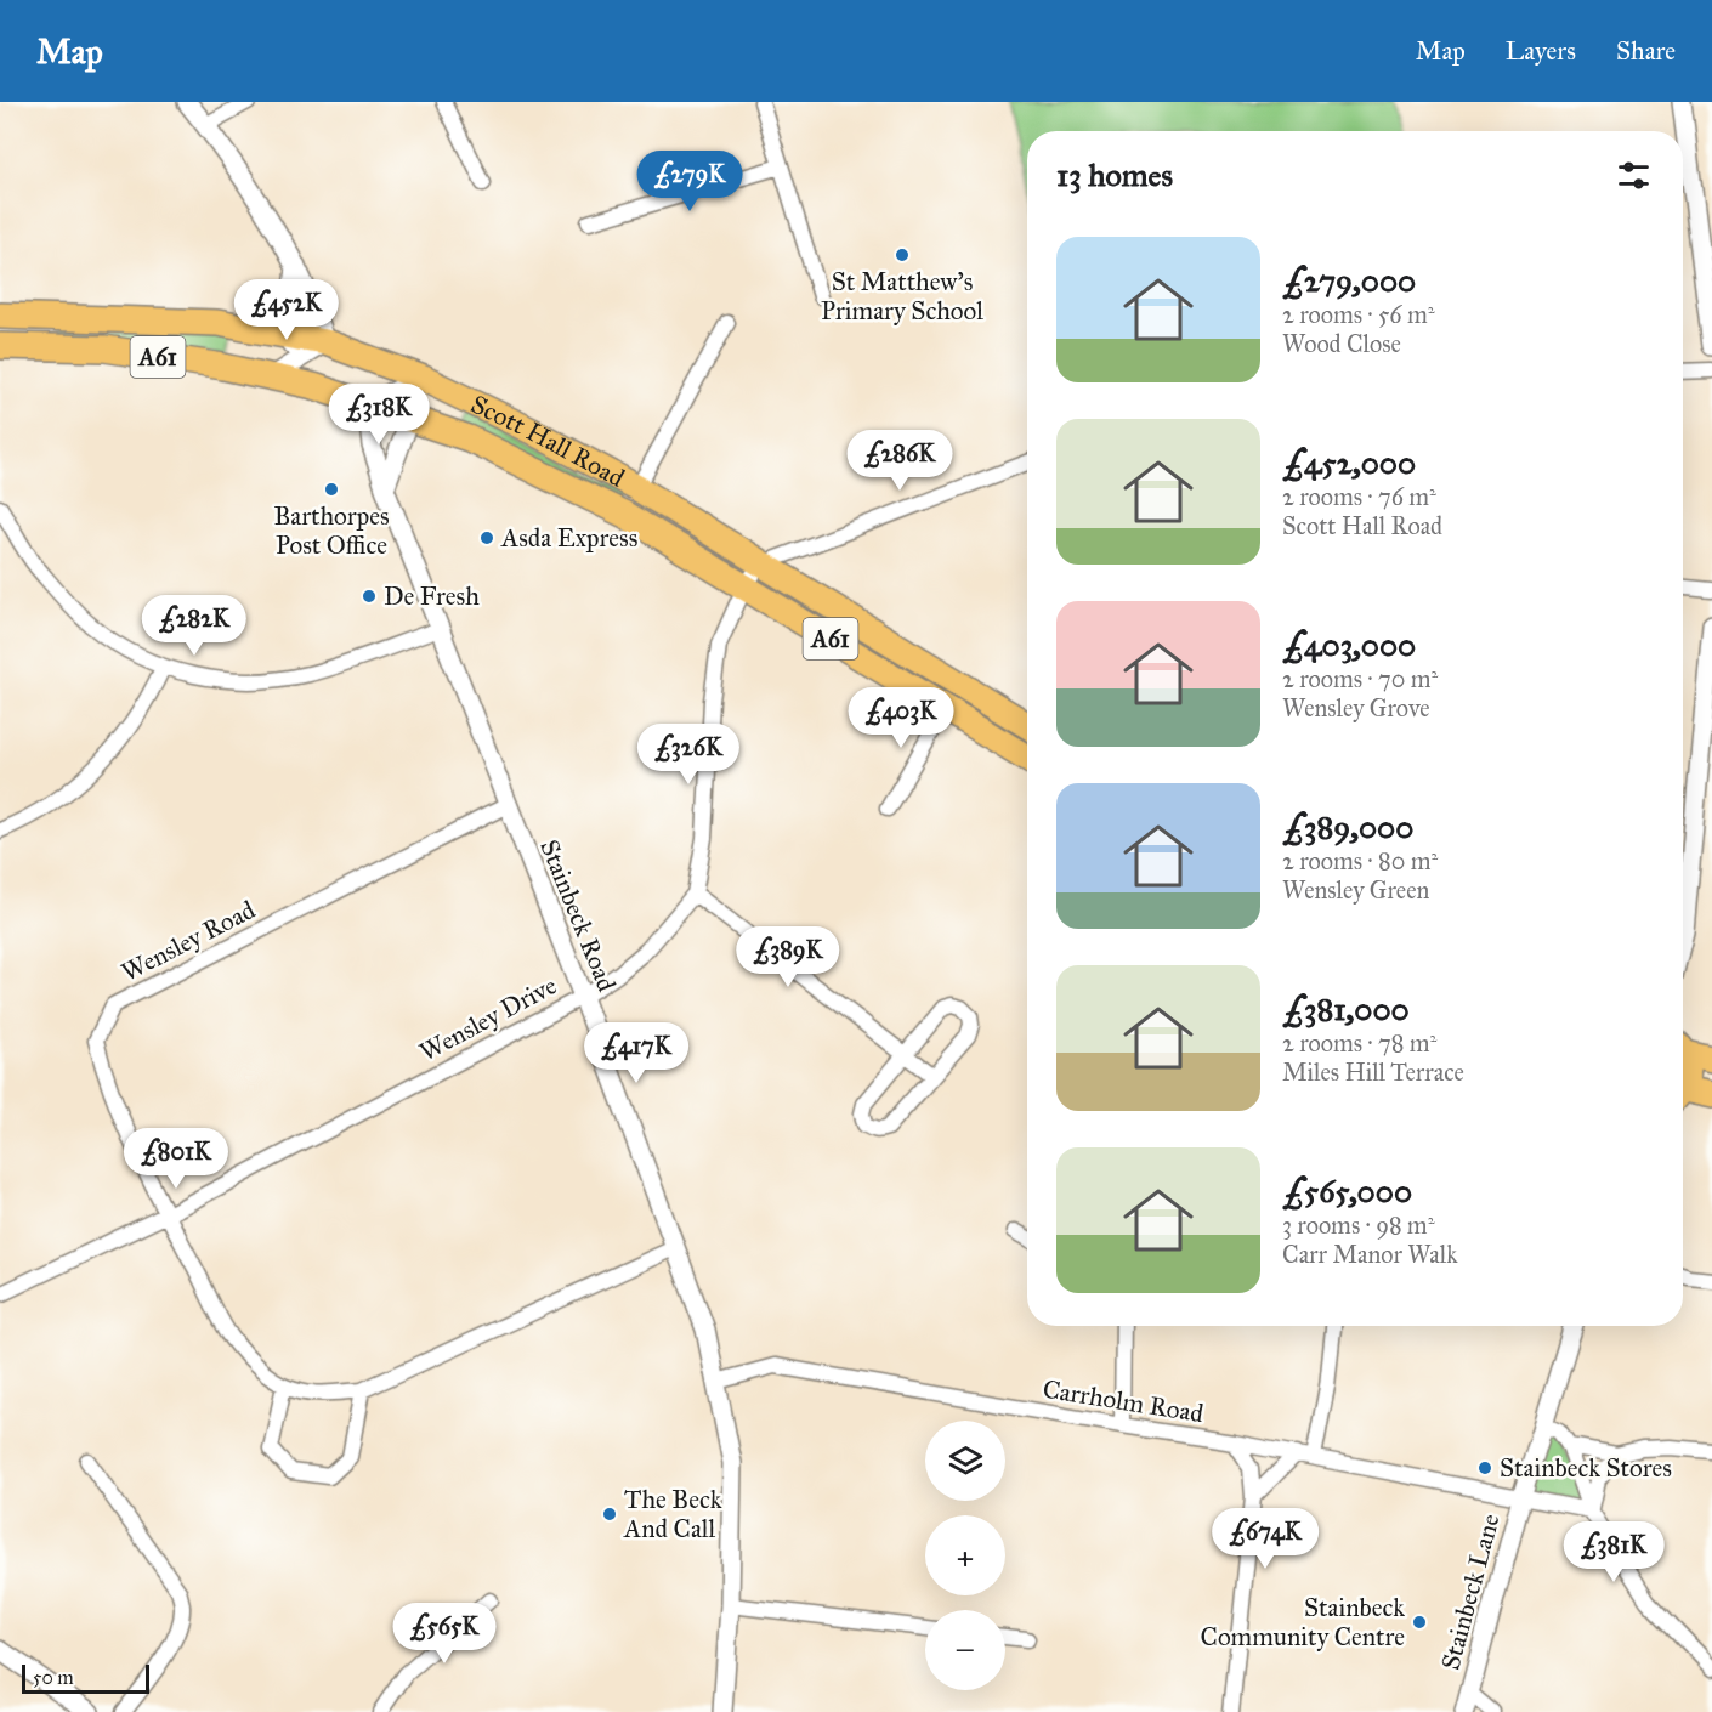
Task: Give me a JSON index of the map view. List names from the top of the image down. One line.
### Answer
{"streets":{"highway":["A61","Scott Hall Road"],"street":["Stainbeck Road","Wensley Road","Wensley Drive","Carrholm Road","Stainbeck Lane"]},"crossings":[["Scott Hall Road","Stainbeck Road"],["Stainbeck Road","Wensley Road"],["Stainbeck Road","Wensley Drive"],["Stainbeck Road","Carrholm Road"],["Wensley Road","Wensley Drive"],["Carrholm Road","Stainbeck Lane"]],"places":["St Matthew's Primary School","Barthorpes Post Office","Asda Express","De Fresh","Stainbeck Stores","The Beck And Call","Stainbeck Community Centre"],"scale_bar":"50 m","page":{"header":"Map","nav":["Map","Layers","Share"],"heading":"13 homes","price":["£279K","£452K","£318K","£286K","£282K","£403K","£326K","£389K","£417K","£801K","£674K","£381K","£565K"],"list":[{"name":"£279,000","note":"2 rooms · 56 m² · Wood Close"},{"name":"£452,000","note":"2 rooms · 76 m² · Scott Hall Road"},{"name":"£403,000","note":"2 rooms · 70 m² · Wensley Grove"},{"name":"£389,000","note":"2 rooms · 80 m² · Wensley Green"},{"name":"£381,000","note":"2 rooms · 78 m² · Miles Hill Terrace"},{"name":"£565,000","note":"3 rooms · 98 m² · Carr Manor Walk"}],"map_buttons":["+","−"],"scale":"50 m"}}
